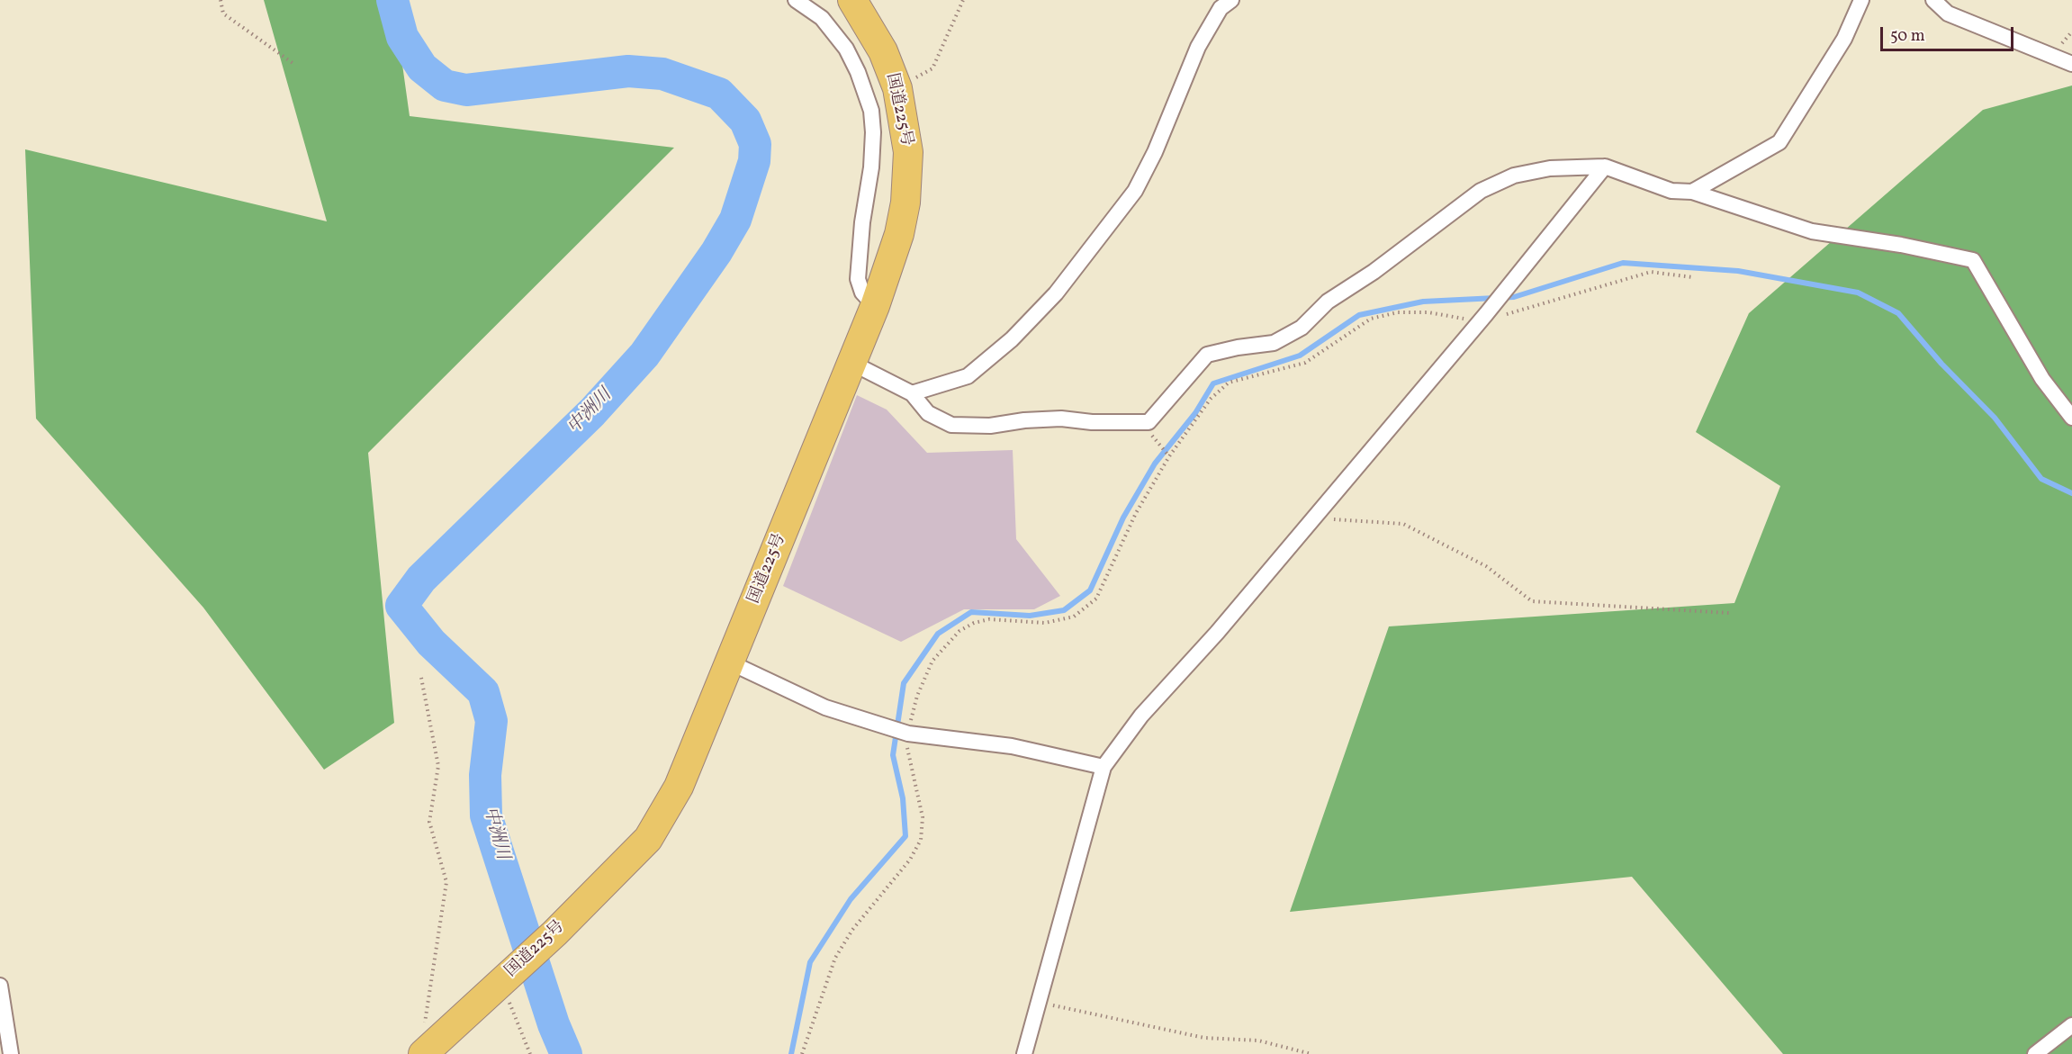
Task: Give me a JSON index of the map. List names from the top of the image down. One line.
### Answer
{"streets":{"highway":["国道225号"]},"water":["中洲川"],"scale_bar":"50 m"}
